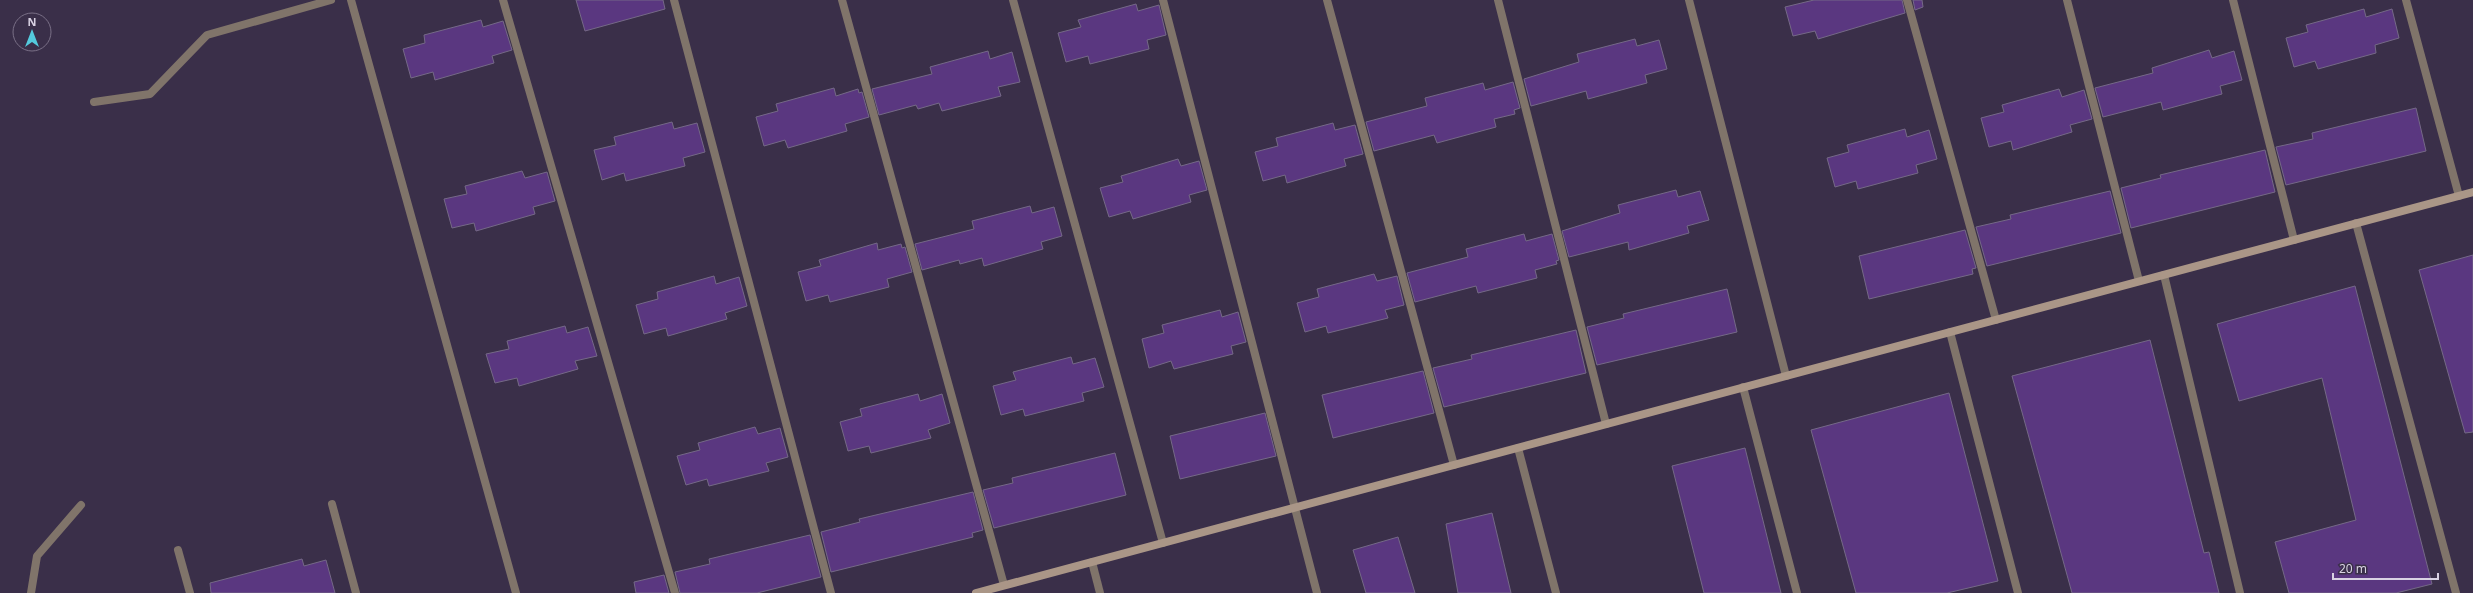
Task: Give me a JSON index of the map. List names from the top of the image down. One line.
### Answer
{"scale_bar":"20 m","north":"top"}
